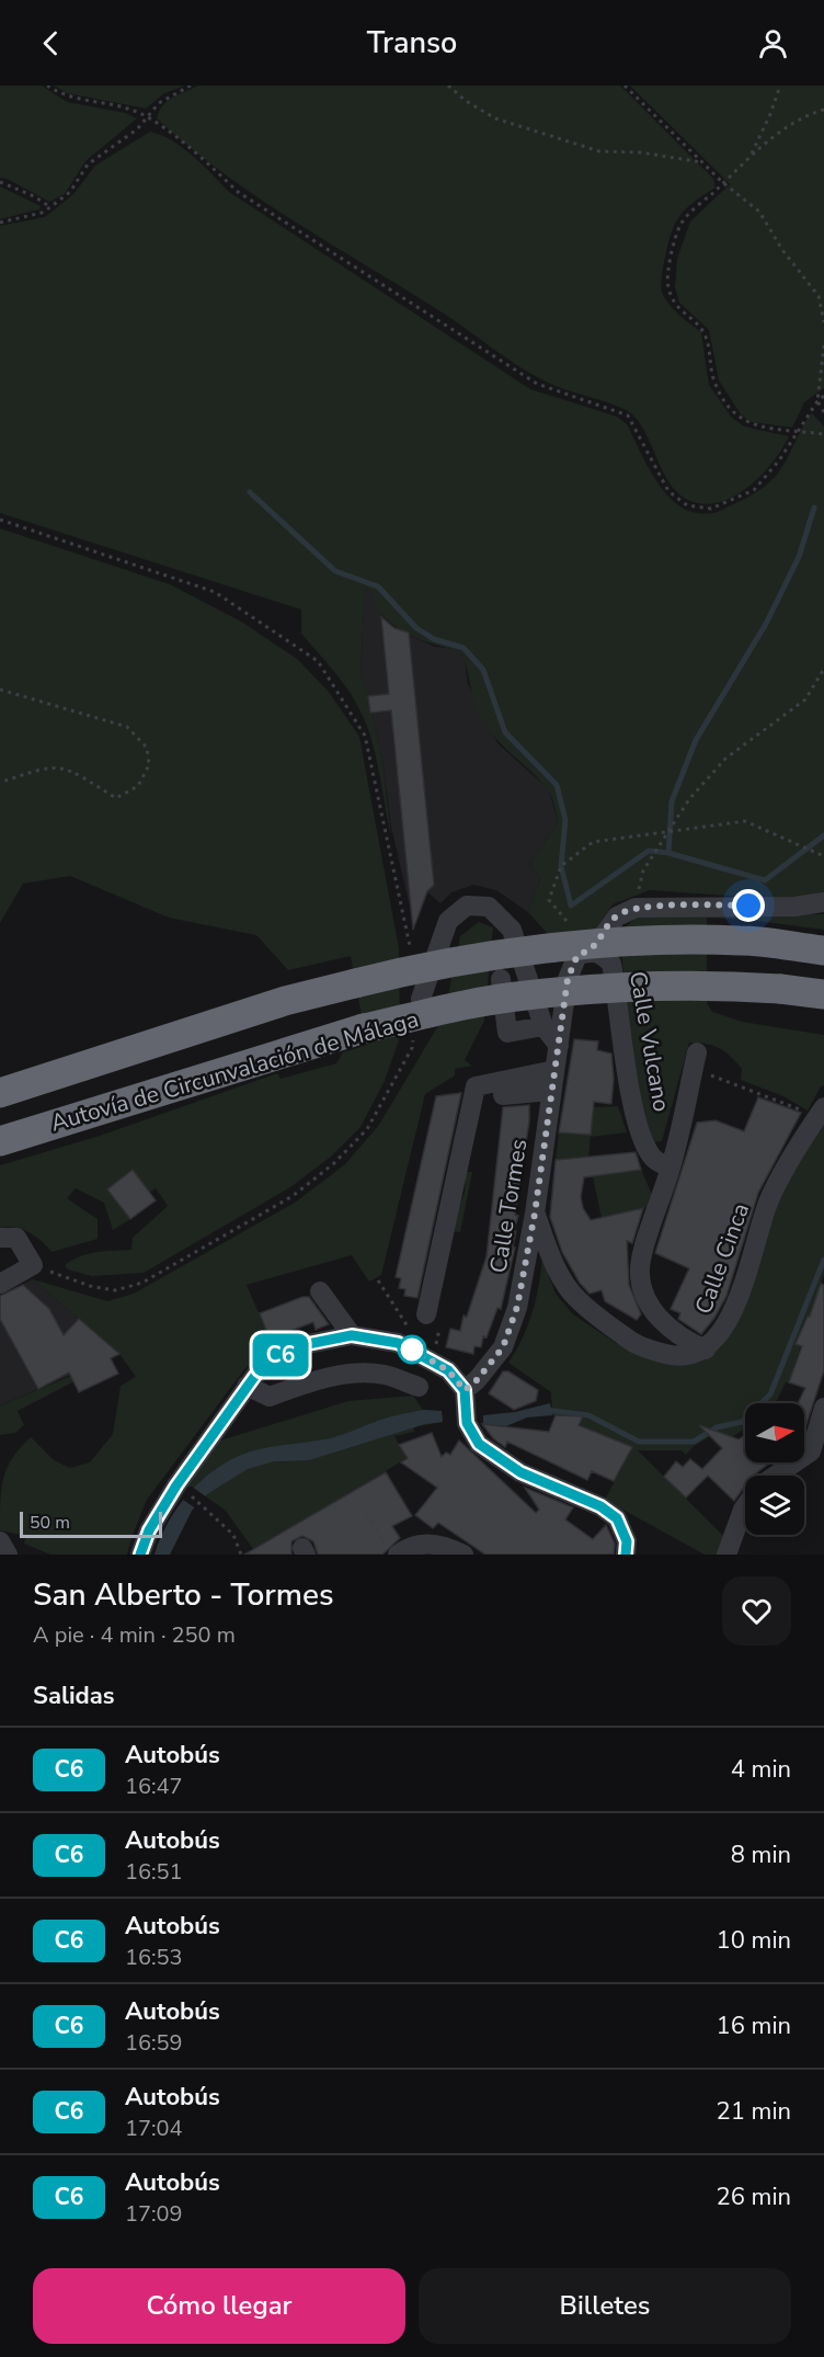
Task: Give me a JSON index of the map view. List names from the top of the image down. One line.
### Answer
{"streets":{"highway":["Autovía de Circunvalación de Málaga"],"street":["Calle Vulcano","Calle Tormes","Calle Cinca"]},"crossings":[["Calle Vulcano","Calle Cinca"],["Calle Tormes","Calle Cinca"]],"lines":["bus line C6"],"scale_bar":"50 m","north":"right","page":{"header":"Transo","on_map":"C6","scale":"50 m","heading":[["San Alberto - Tormes","A pie · 4 min · 250 m"],"Salidas"],"list":[{"mark":"C6","name":"Autobús","note":"16:47","value":"4 min"},{"mark":"C6","name":"Autobús","note":"16:51","value":"8 min"},{"mark":"C6","name":"Autobús","note":"16:53","value":"10 min"},{"mark":"C6","name":"Autobús","note":"16:59","value":"16 min"},{"mark":"C6","name":"Autobús","note":"17:04","value":"21 min"},{"mark":"C6","name":"Autobús","note":"17:09","value":"26 min"}],"buttons":["Cómo llegar","Billetes"]}}
